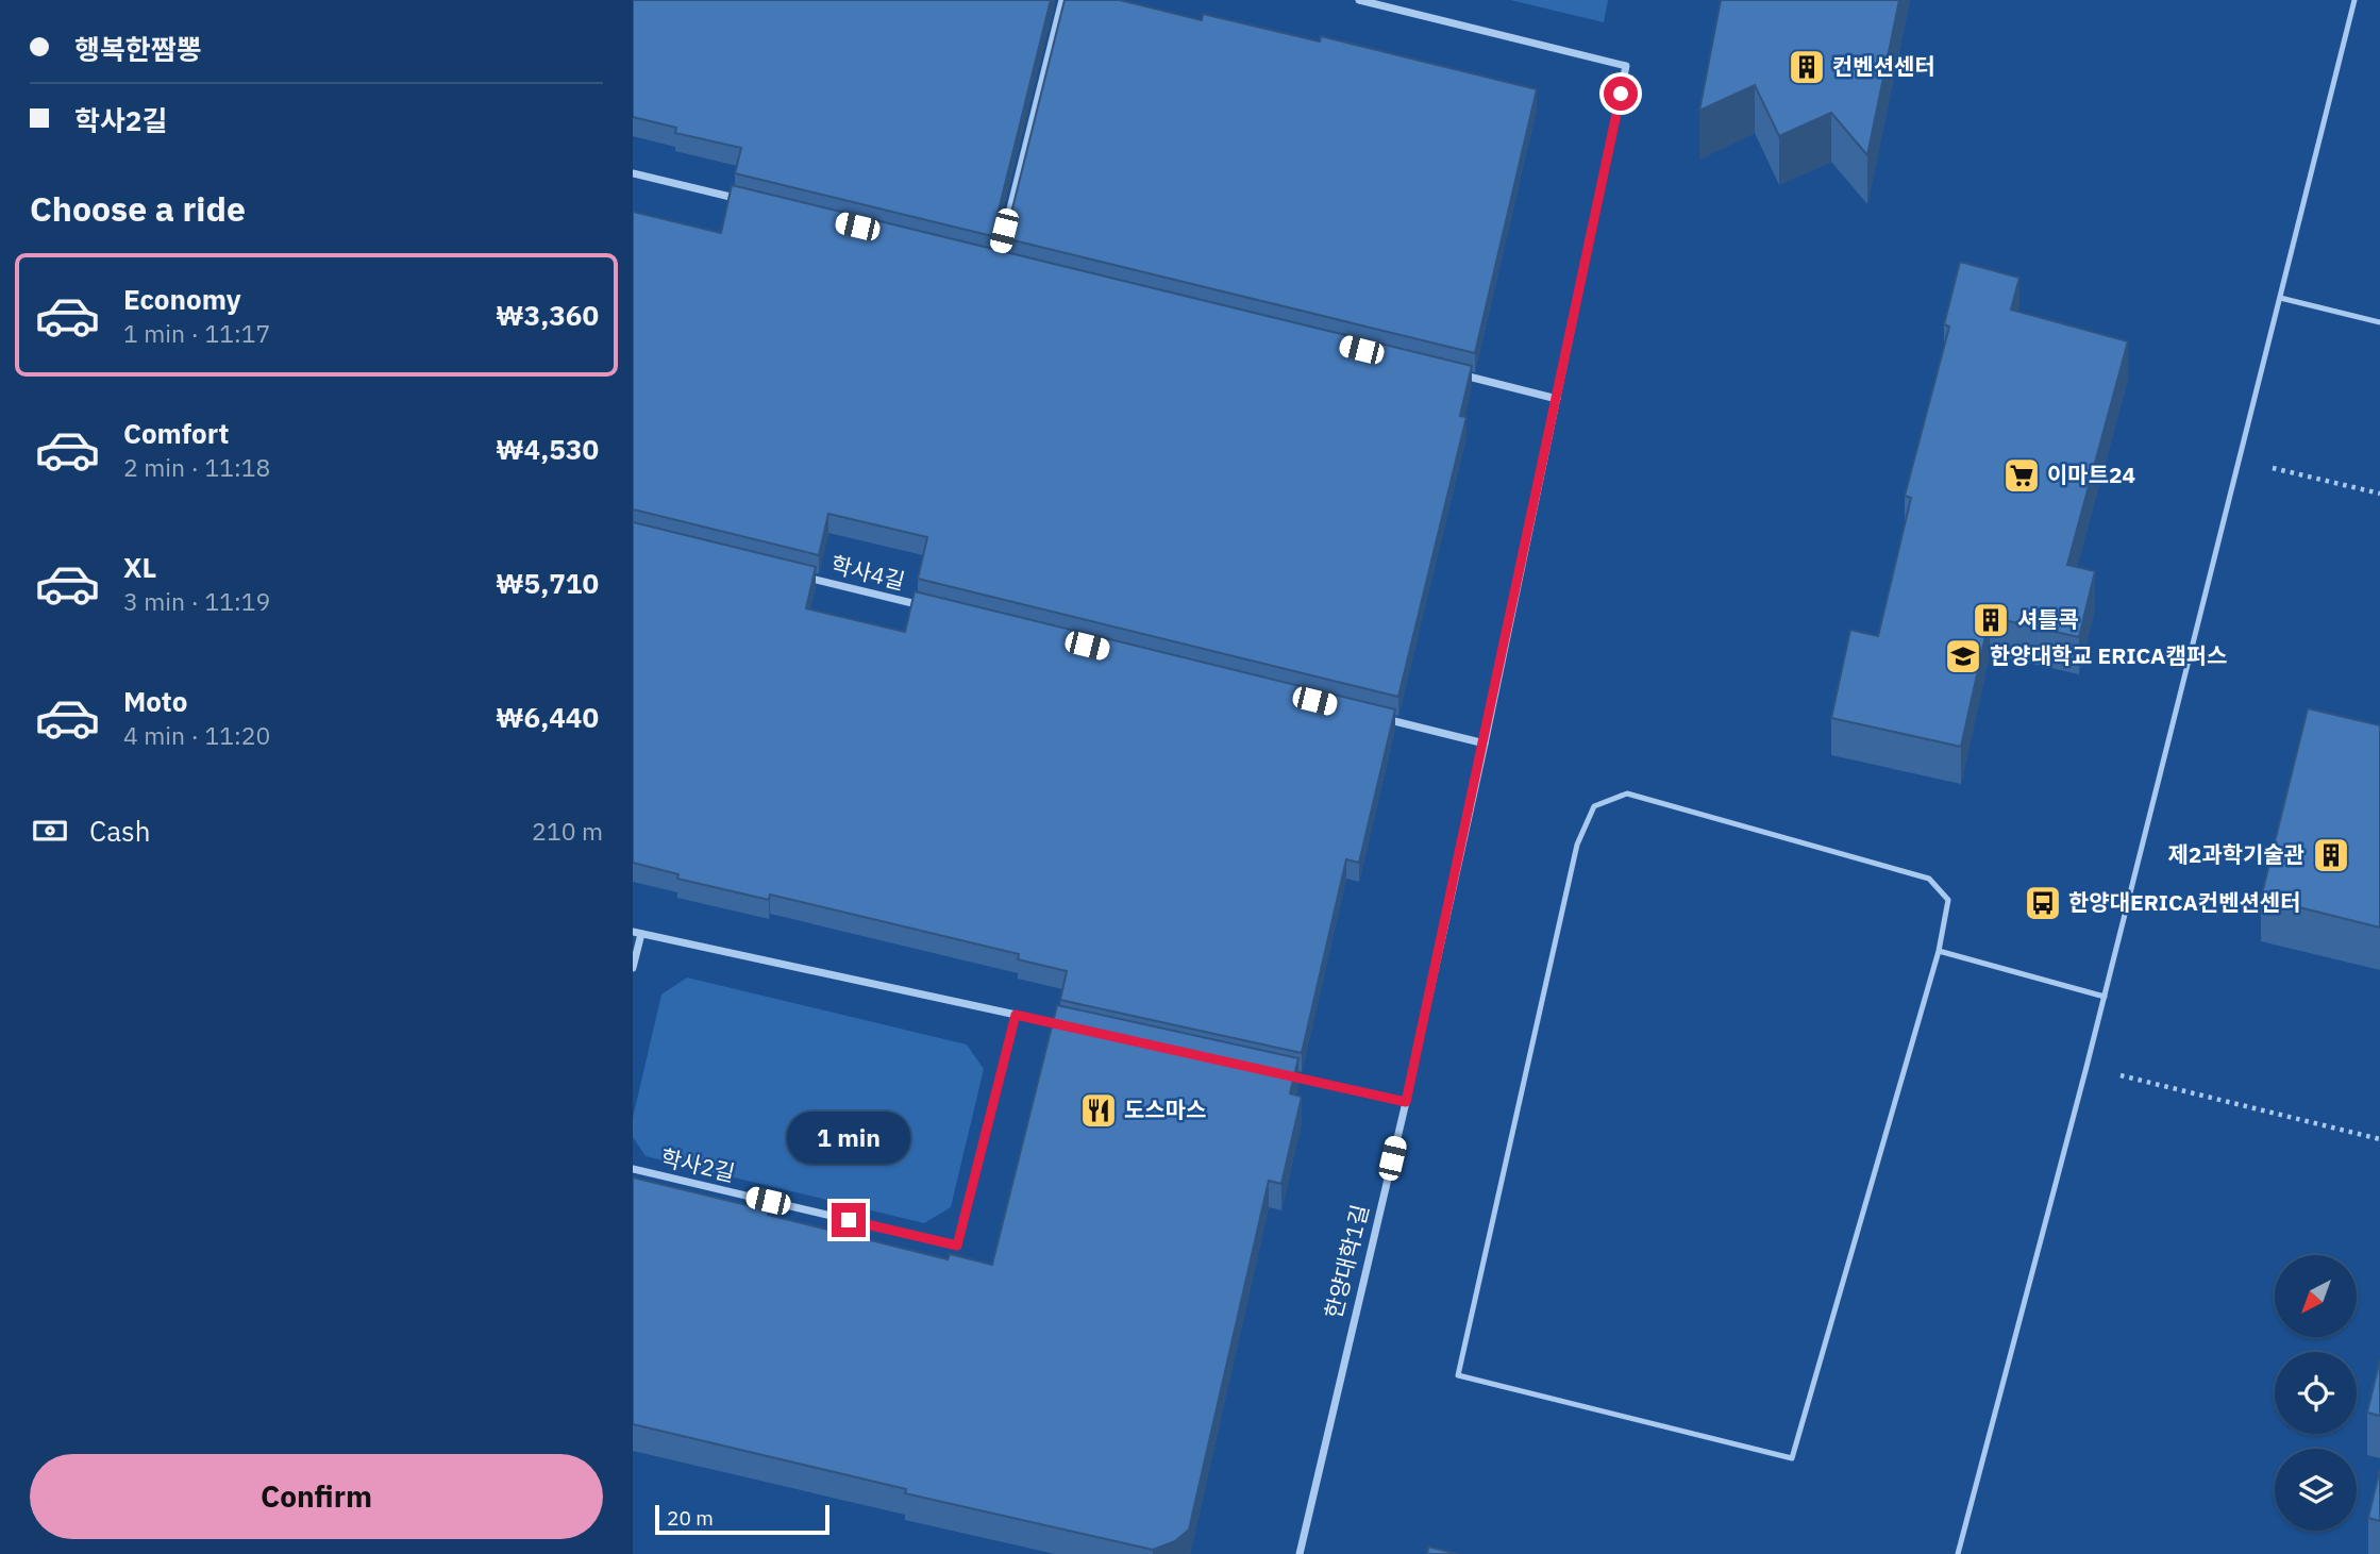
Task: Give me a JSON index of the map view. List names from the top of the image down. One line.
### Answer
{"streets":{"street":["학사4길","학사2길","한양대학1길"]},"places":{"building":["컨벤션센터","셔틀콕","제2과학기술관"],"supermarket":["이마트24"],"school or university":["한양대학교 ERICA캠퍼스"],"bus stop":["한양대ERICA컨벤션센터"],"restaurant":["도스마스"]},"scale_bar":"20 m","north":"bottom left","page":{"banner":["행복한짬뽕","학사2길"],"heading":"Choose a ride","list":[{"name":"Economy","note":"1 min · 11:17","value":"₩3,360"},{"name":"Comfort","note":"2 min · 11:18","value":"₩4,530"},{"name":"XL","note":"3 min · 11:19","value":"₩5,710"},{"name":"Moto","note":"4 min · 11:20","value":"₩6,440"}],"pay":["Cash","210 m"],"bubble":"1 min","buttons":"Confirm","scale":"20 m"}}
